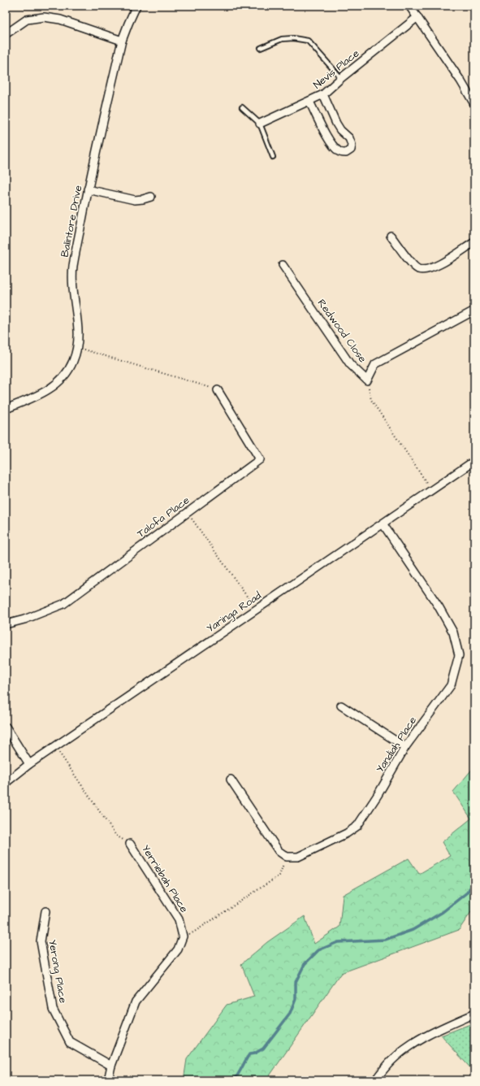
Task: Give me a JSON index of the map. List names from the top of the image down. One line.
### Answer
{"streets":{"street":["Nevis Place","Balintore Drive","Redwood Close","Talofa Place","Yaringa Road","Yandiah Place","Yerriebah Place","Yerong Place"]},"crossings":[["Yaringa Road","Yandiah Place"]]}
